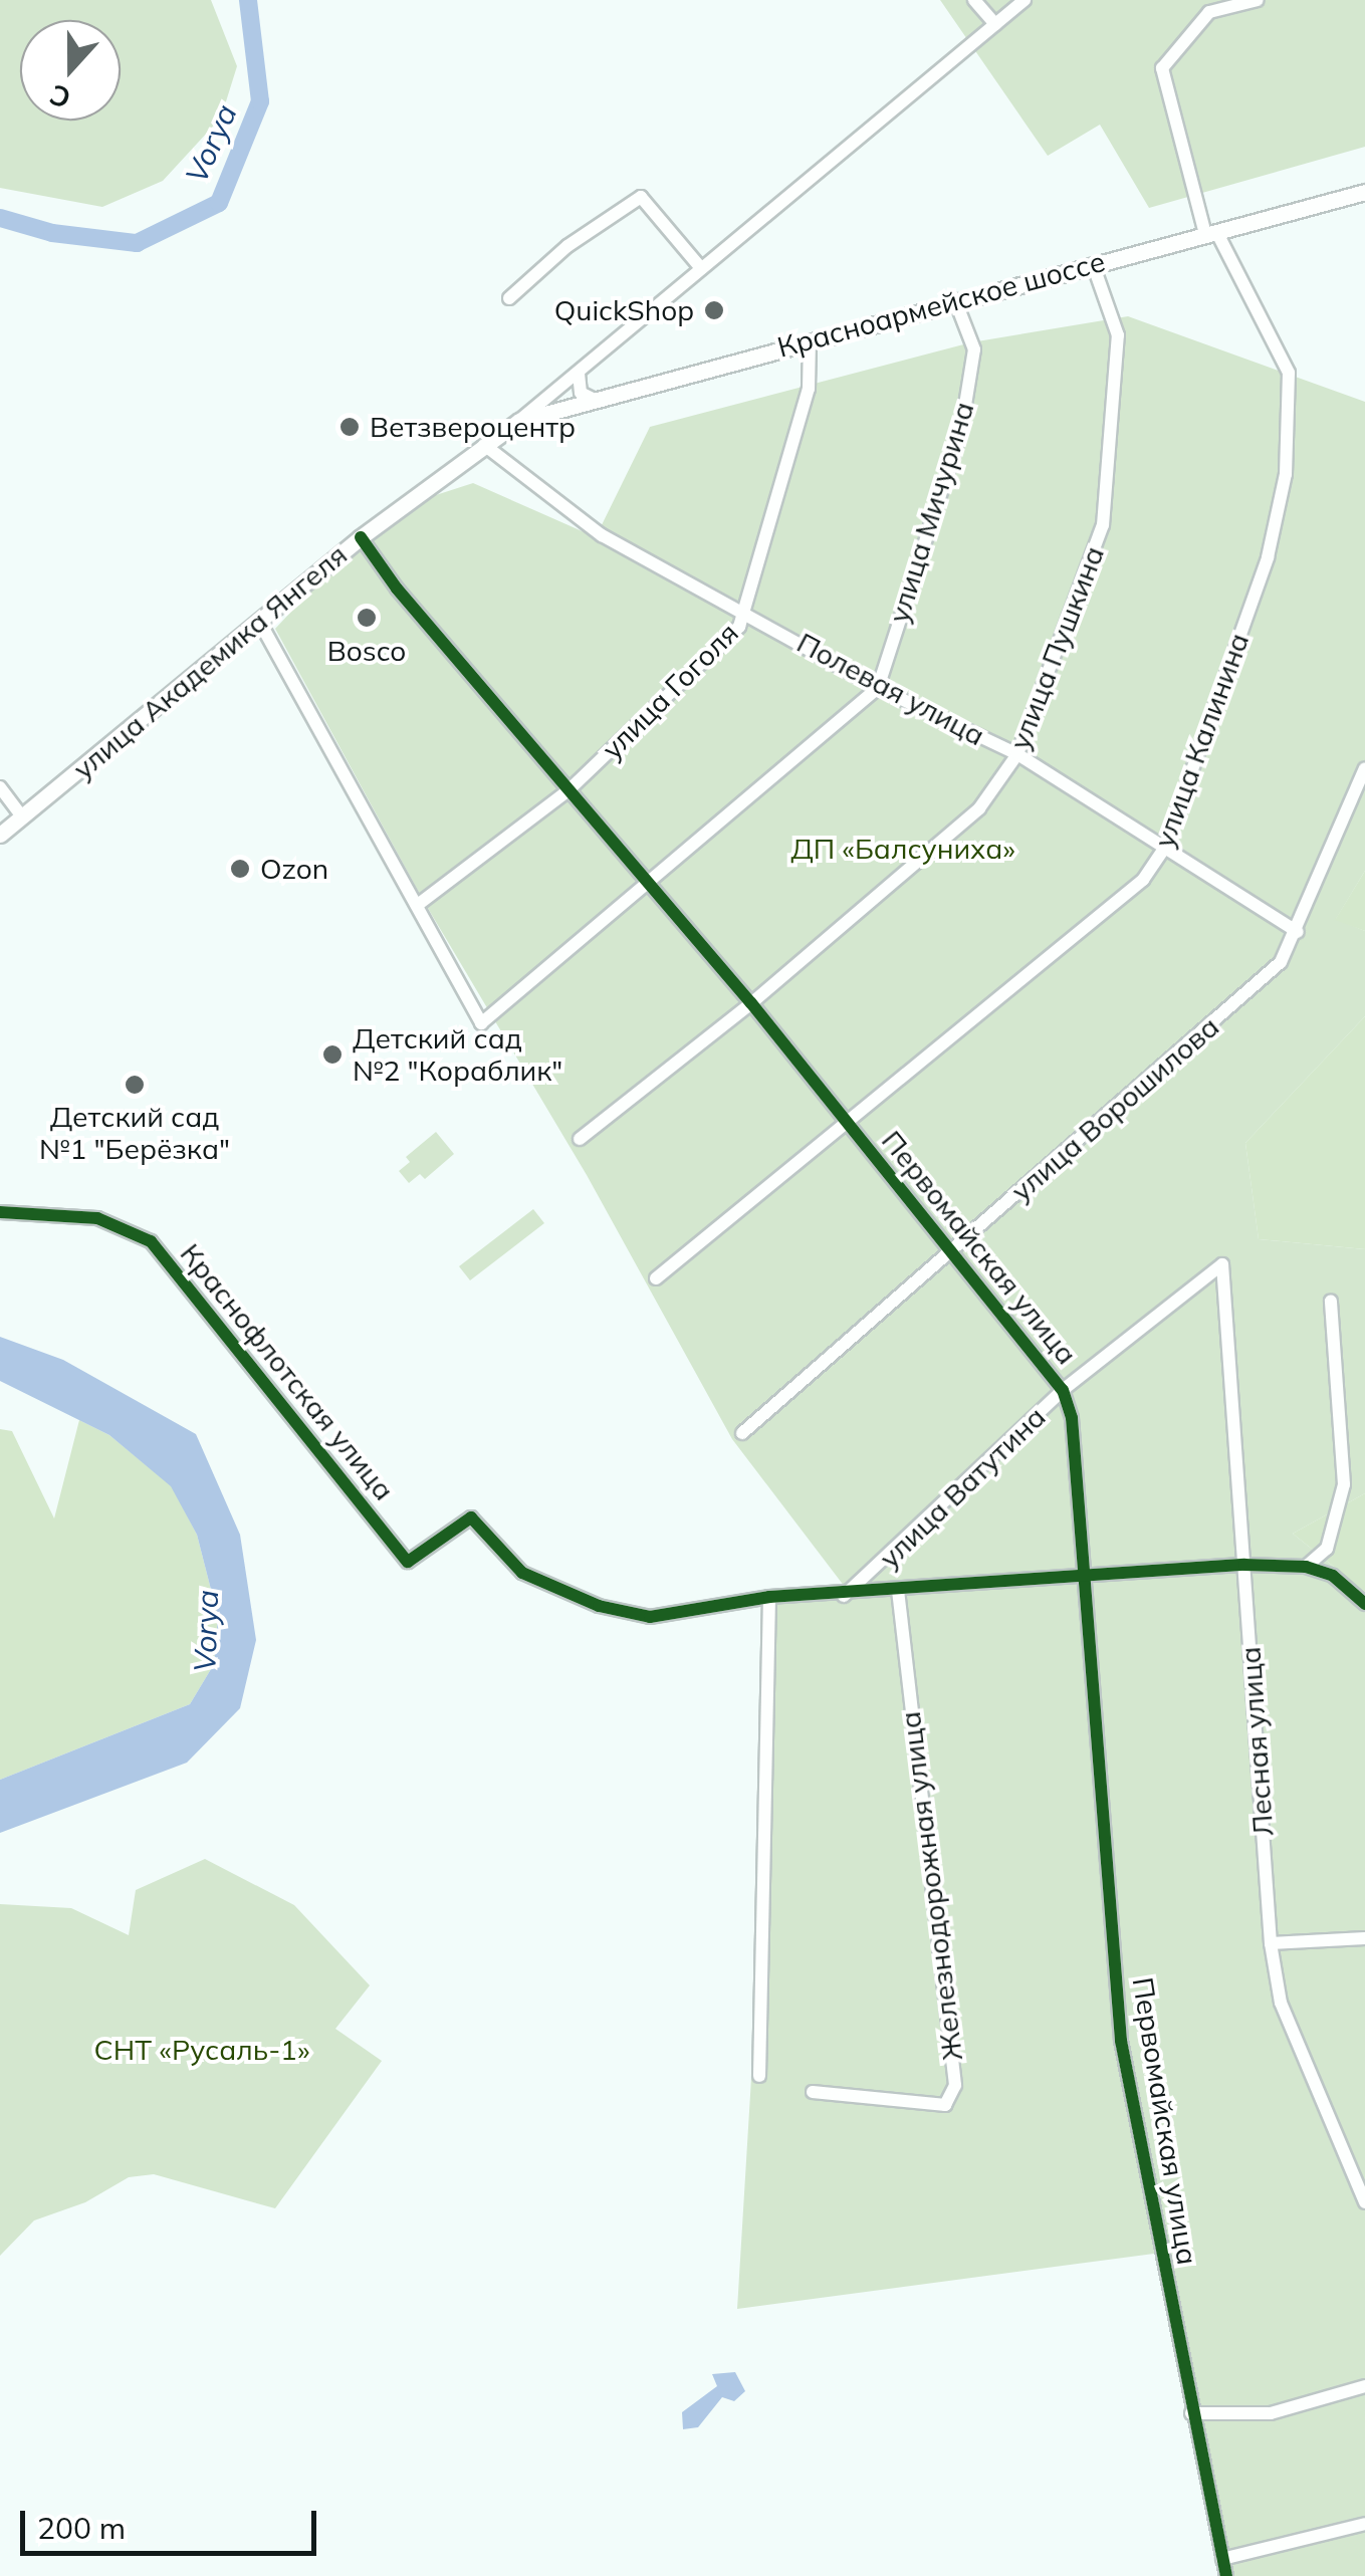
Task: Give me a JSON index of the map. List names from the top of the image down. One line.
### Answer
{"streets":{"main road":["Красноармейское шоссе","улица Академика Янгеля"],"street":["улица Мичурина","улица Пушкина","Полевая улица","улица Гоголя","улица Калинина","улица Ворошилова","Первомайская улица","Краснофлотская улица","улица Ватутина","Лесная улица","Железнодорожная улица"]},"crossings":[["Красноармейское шоссе","улица Мичурина"],["Красноармейское шоссе","улица Пушкина"],["Красноармейское шоссе","улица Академика Янгеля"],["Красноармейское шоссе","улица Гоголя"],["Красноармейское шоссе","улица Калинина"],["улица Мичурина","Полевая улица"],["улица Пушкина","Полевая улица"],["улица Пушкина","Первомайская улица"],["улица Академика Янгеля","Полевая улица"],["улица Академика Янгеля","Первомайская улица"],["Полевая улица","улица Гоголя"],["Полевая улица","улица Калинина"],["Полевая улица","улица Ворошилова"],["улица Гоголя","Первомайская улица"],["улица Калинина","Первомайская улица"],["улица Ворошилова","Первомайская улица"],["Первомайская улица","улица Ватутина"],["улица Ватутина","Лесная улица"]],"water":["Vorya"],"parks":["ДП «Балсуниха»","СНТ «Русаль-1»"],"places":["QuickShop","Ветзвероцентр","Bosco","Ozon","Детский сад №2 \"Кораблик\"","Детский сад №1 \"Берёзка\""],"scale_bar":"200 m","north":"bottom"}
